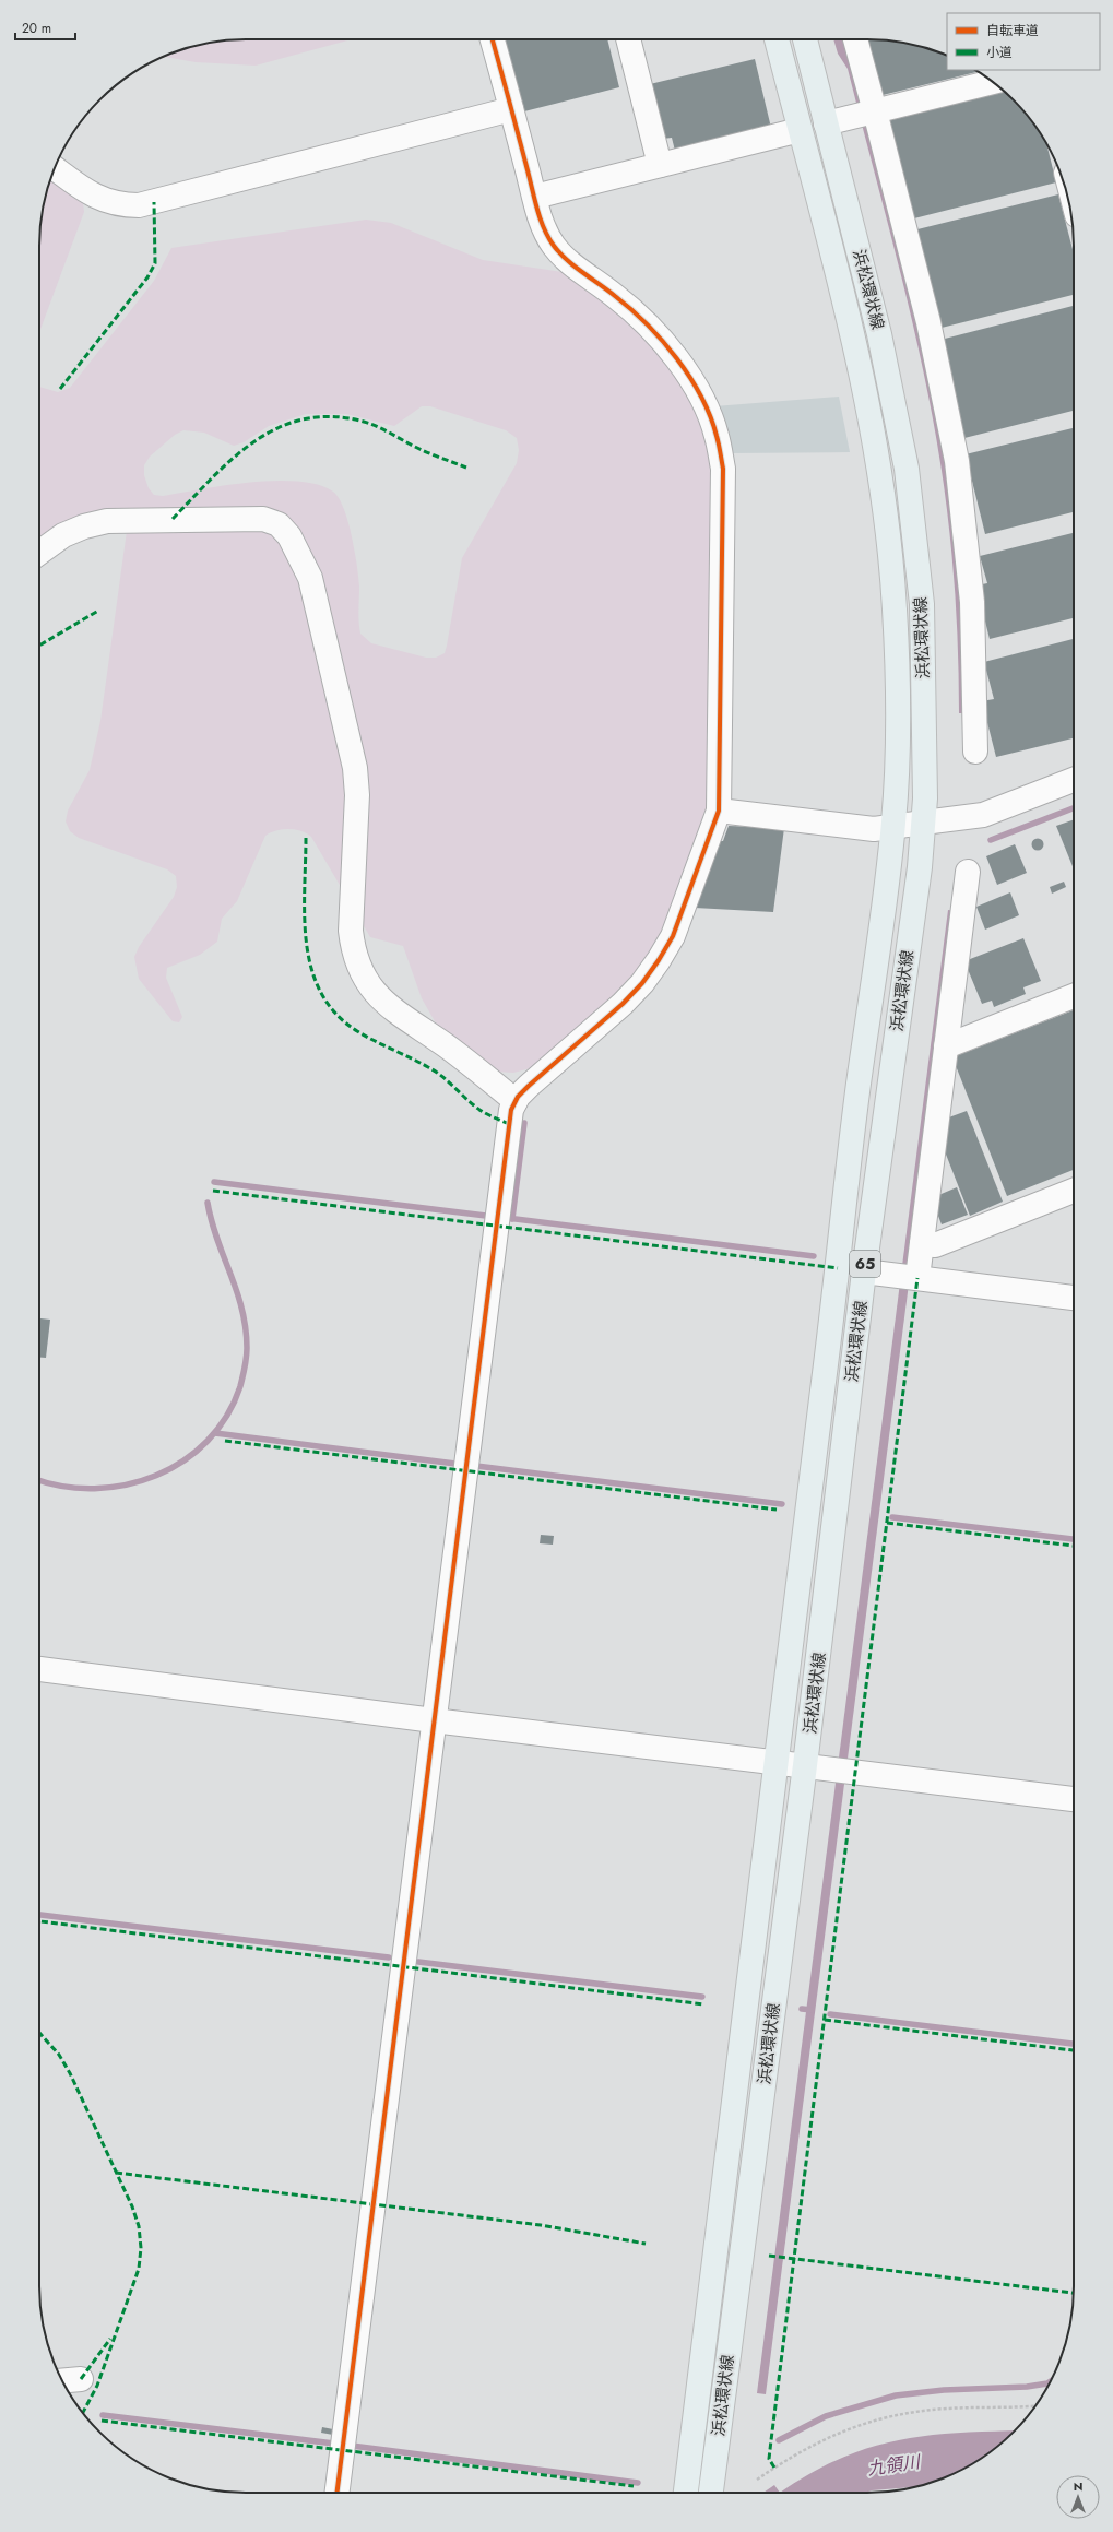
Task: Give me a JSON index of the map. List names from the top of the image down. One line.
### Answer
{"streets":{"main road":["浜松環状線","65"]},"water":["九領川"],"legend":["自転車道","小道"],"scale_bar":"20 m","north":"top"}
